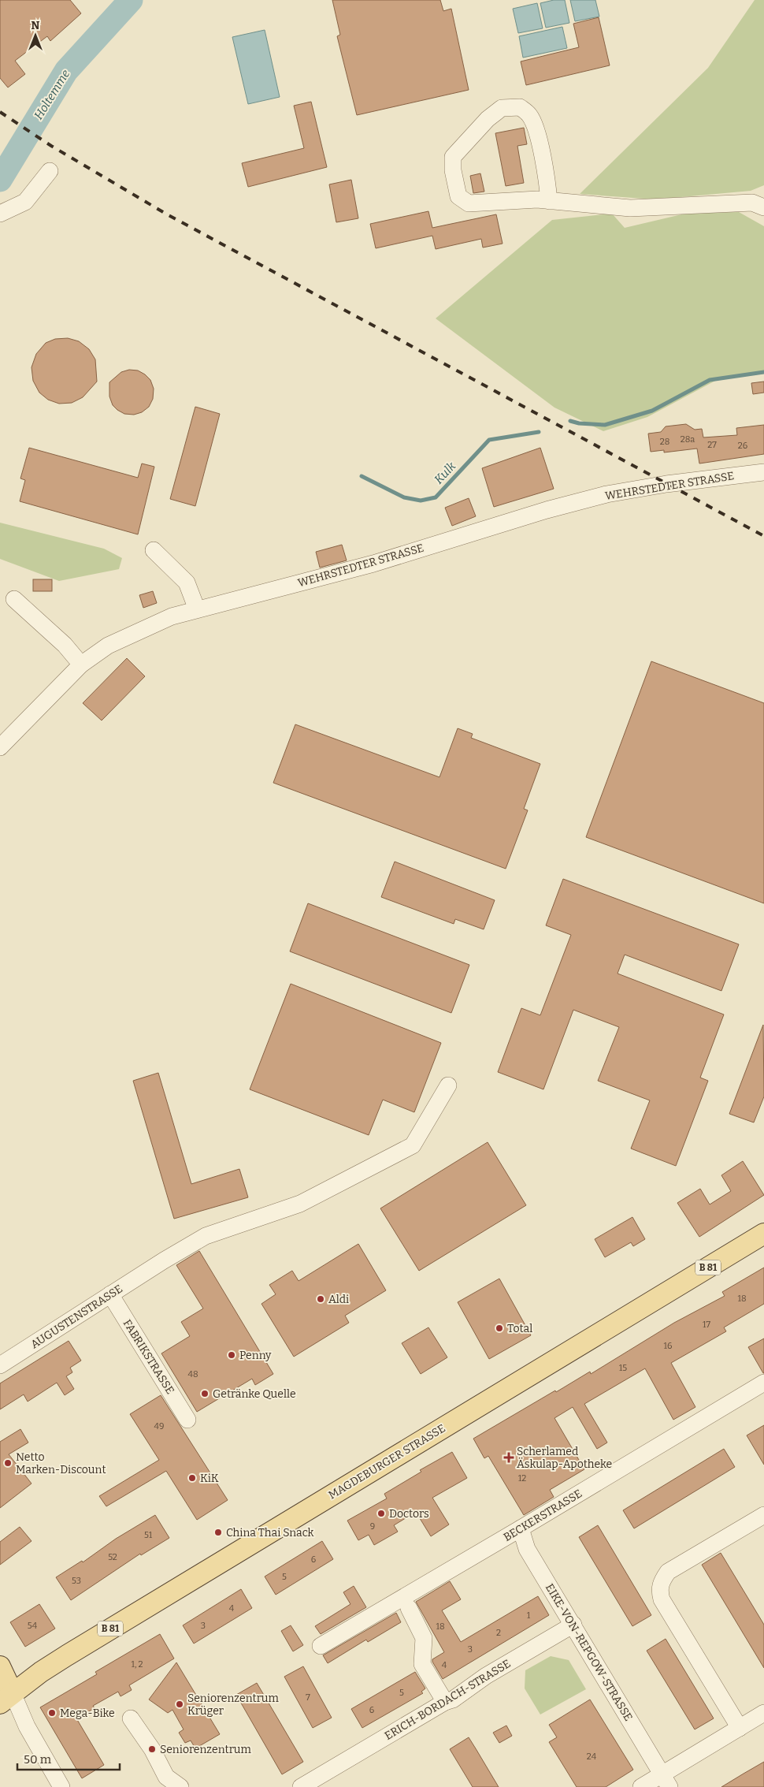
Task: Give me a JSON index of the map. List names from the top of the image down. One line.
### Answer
{"streets":{"main road":["B 81","MAGDEBURGER STRASSE"],"street":["WEHRSTEDTER STRASSE","AUGUSTENSTRASSE","FABRIKSTRASSE","BECKERSTRASSE","EIKE-VON-REPGOW-STRASSE","ERICH-BORDACH-STRASSE"]},"crossings":[["AUGUSTENSTRASSE","FABRIKSTRASSE"],["BECKERSTRASSE","EIKE-VON-REPGOW-STRASSE"],["EIKE-VON-REPGOW-STRASSE","ERICH-BORDACH-STRASSE"]],"water":["Holtemme","Kulk"],"places":{"other":["Aldi","Total","Penny","Getränke Quelle","Netto Marken-Discount","KiK","Doctors","China Thai Snack","Seniorenzentrum Krüger","Mega-Bike","Seniorenzentrum"],"health":["Scherlamed Äskulap-Apotheke"]},"house_numbers":["28a","28","27","26","18","17","16","15","48","49","12","9","51","52","6","5","53","4","1","54","3","18","2","3","1, 2","4","5","7","6","24"],"scale_bar":"50 m","north":"top"}
